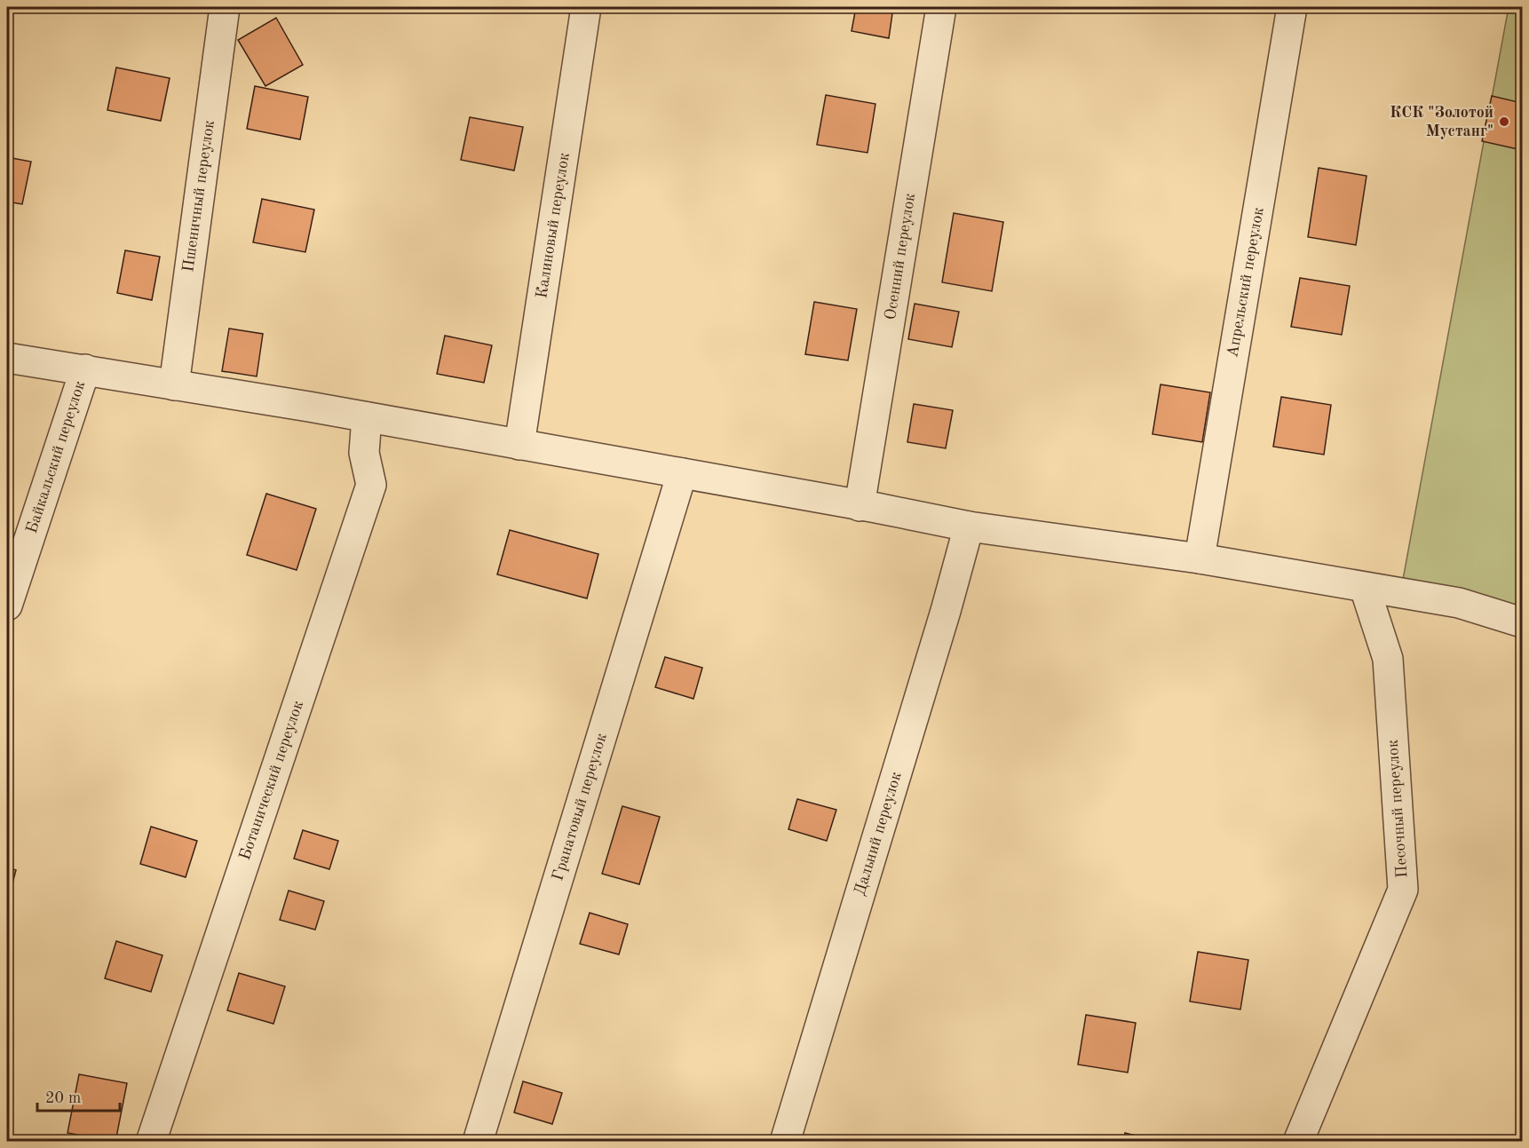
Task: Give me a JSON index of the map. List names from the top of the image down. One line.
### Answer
{"streets":{"street":["Пшеничный переулок","Калиновый переулок","Осенний переулок","Апрельский переулок","Байкальский переулок","Ботанический переулок","Гранатовый переулок","Песочный переулок","Дальний переулок"]},"places":["КСК \"Золотой Мустанг\""],"scale_bar":"20 m"}
